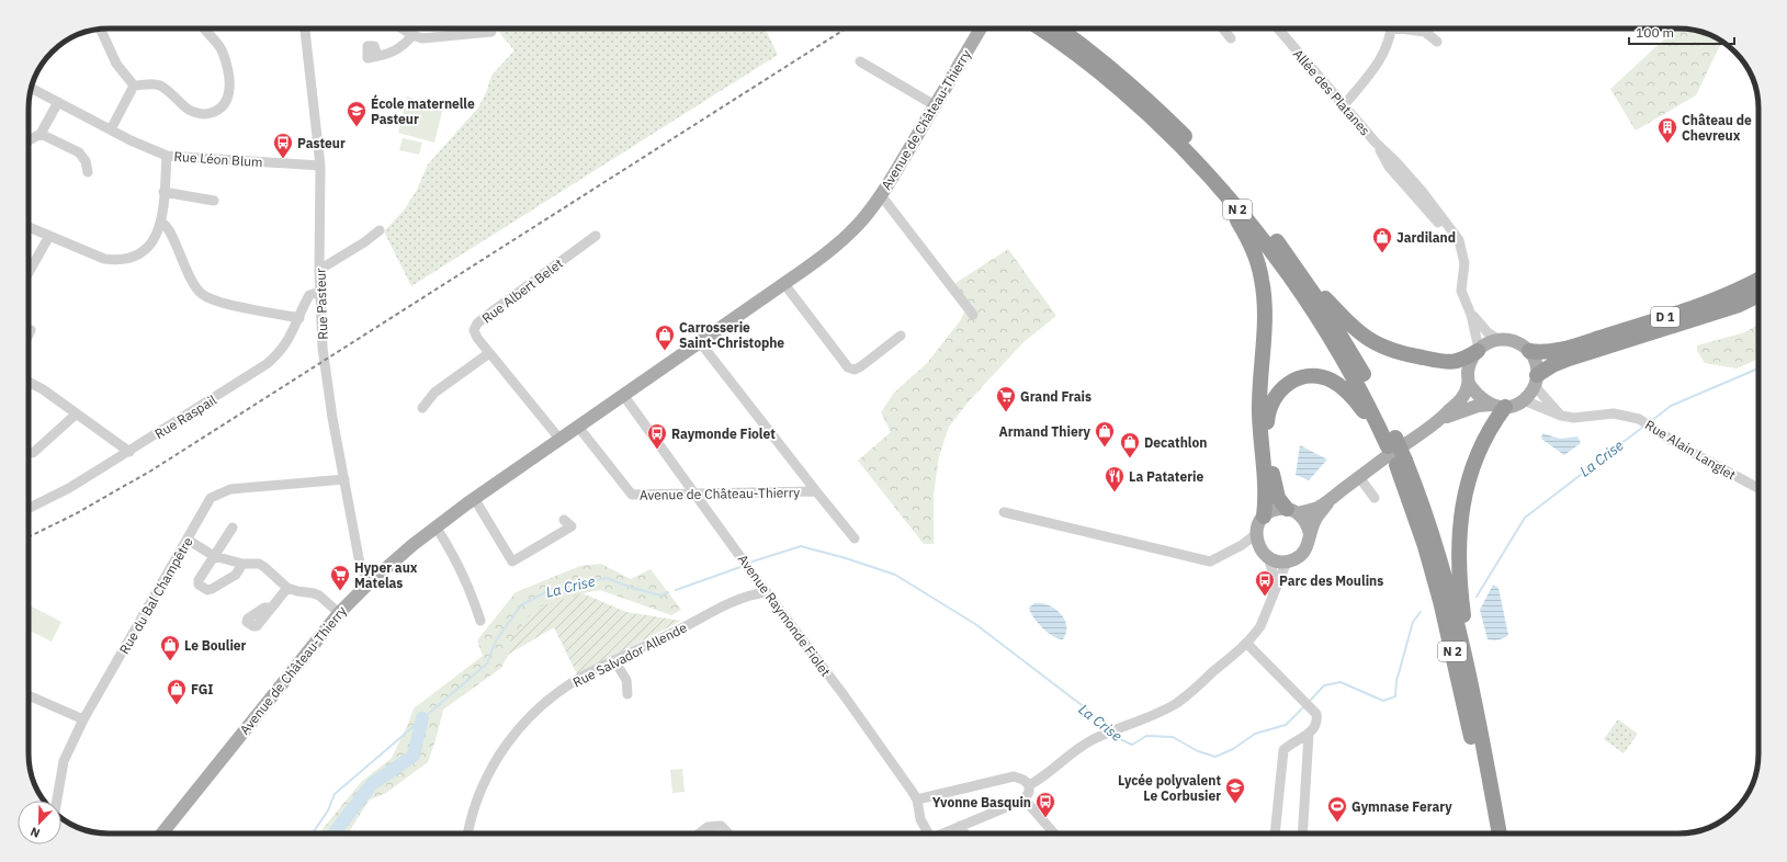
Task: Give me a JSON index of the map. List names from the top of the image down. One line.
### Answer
{"streets":{"highway":["N 2","D 1"],"main road":["Avenue de Château-Thierry"],"street":["Allée des Platanes","Rue Léon Blum","Rue Albert Belet","Rue Pasteur","Rue Raspail","Rue Alain Langlet","Rue du Bal Champêtre","Avenue Raymonde Fiolet","Rue Salvador Allende"]},"crossings":[["Allée des Platanes","D 1"],["Allée des Platanes","Rue Alain Langlet"],["Avenue de Château-Thierry","Rue Albert Belet"],["Avenue de Château-Thierry","Rue Pasteur"],["Avenue de Château-Thierry","Avenue Raymonde Fiolet"],["Rue Léon Blum","Rue Pasteur"],["Rue Pasteur","Rue Raspail"],["Rue Pasteur","Rue du Bal Champêtre"],["D 1","Rue Alain Langlet"],["Avenue Raymonde Fiolet","Rue Salvador Allende"]],"water":["La Crise"],"places":{"school or university":["École maternelle Pasteur","Lycée polyvalent Le Corbusier"],"building":["Château de Chevreux"],"bus stop":["Pasteur","Raymonde Fiolet","Parc des Moulins","Yvonne Basquin"],"shop":["Jardiland","Carrosserie Saint-Christophe","Armand Thiery","Decathlon","Le Boulier","FGI"],"supermarket":["Grand Frais","Hyper aux Matelas"],"restaurant":["La Pataterie"],"sports":["Gymnase Ferary"]},"scale_bar":"100 m","north":"bottom left"}
